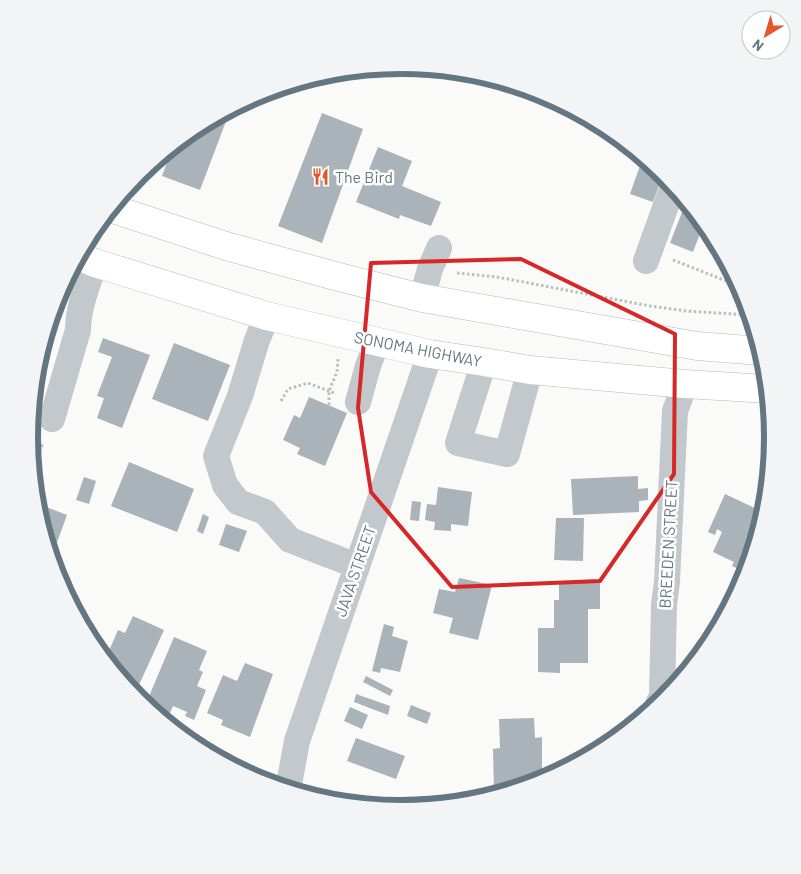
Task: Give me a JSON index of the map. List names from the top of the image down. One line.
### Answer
{"streets":{"main road":["SONOMA HIGHWAY"],"street":["BREEDEN STREET","JAVA STREET"]},"crossings":[["SONOMA HIGHWAY","BREEDEN STREET"],["SONOMA HIGHWAY","JAVA STREET"]],"places":{"restaurant":["The Bird"]},"north":"bottom left"}
